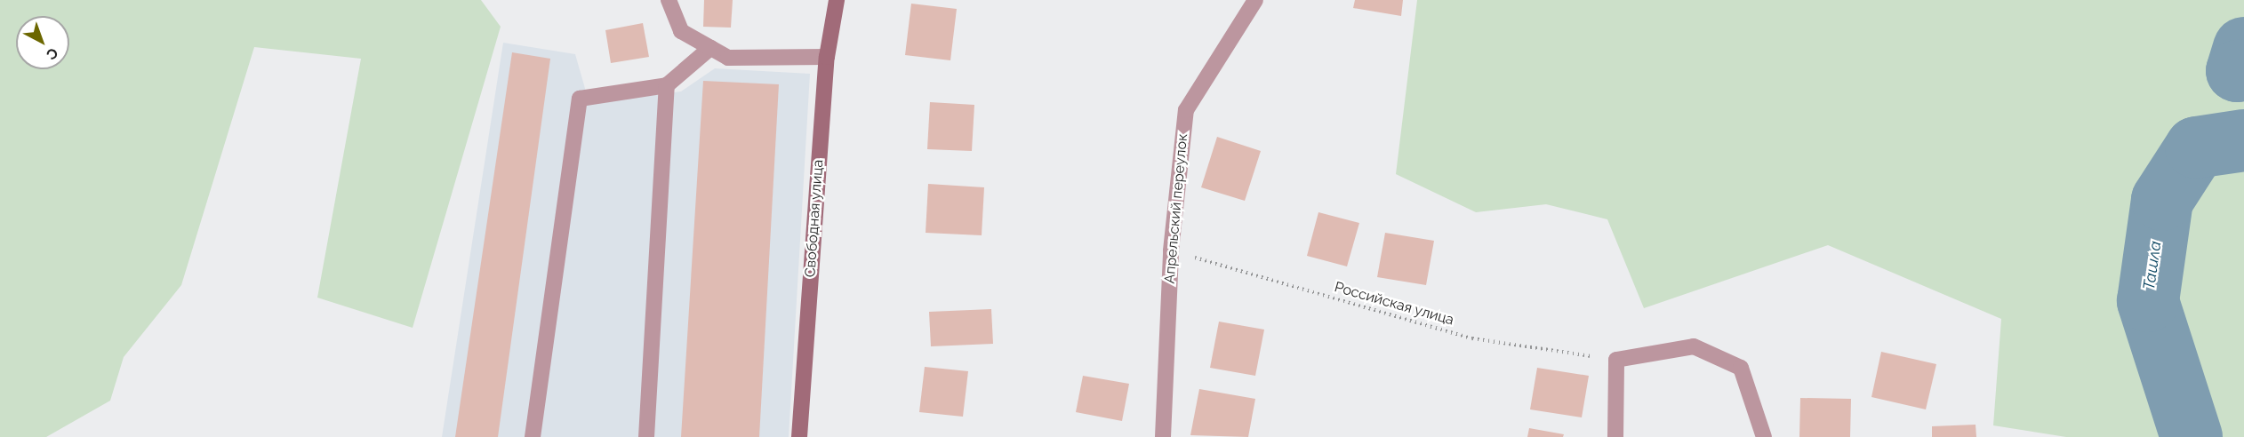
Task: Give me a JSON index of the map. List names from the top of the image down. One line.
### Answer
{"streets":{"street":["Апрельский переулок","Свободная улица"],"path":["Российская улица"]},"crossings":[["Апрельский переулок","Российская улица"]],"water":["Ташла"],"north":"bottom right"}
